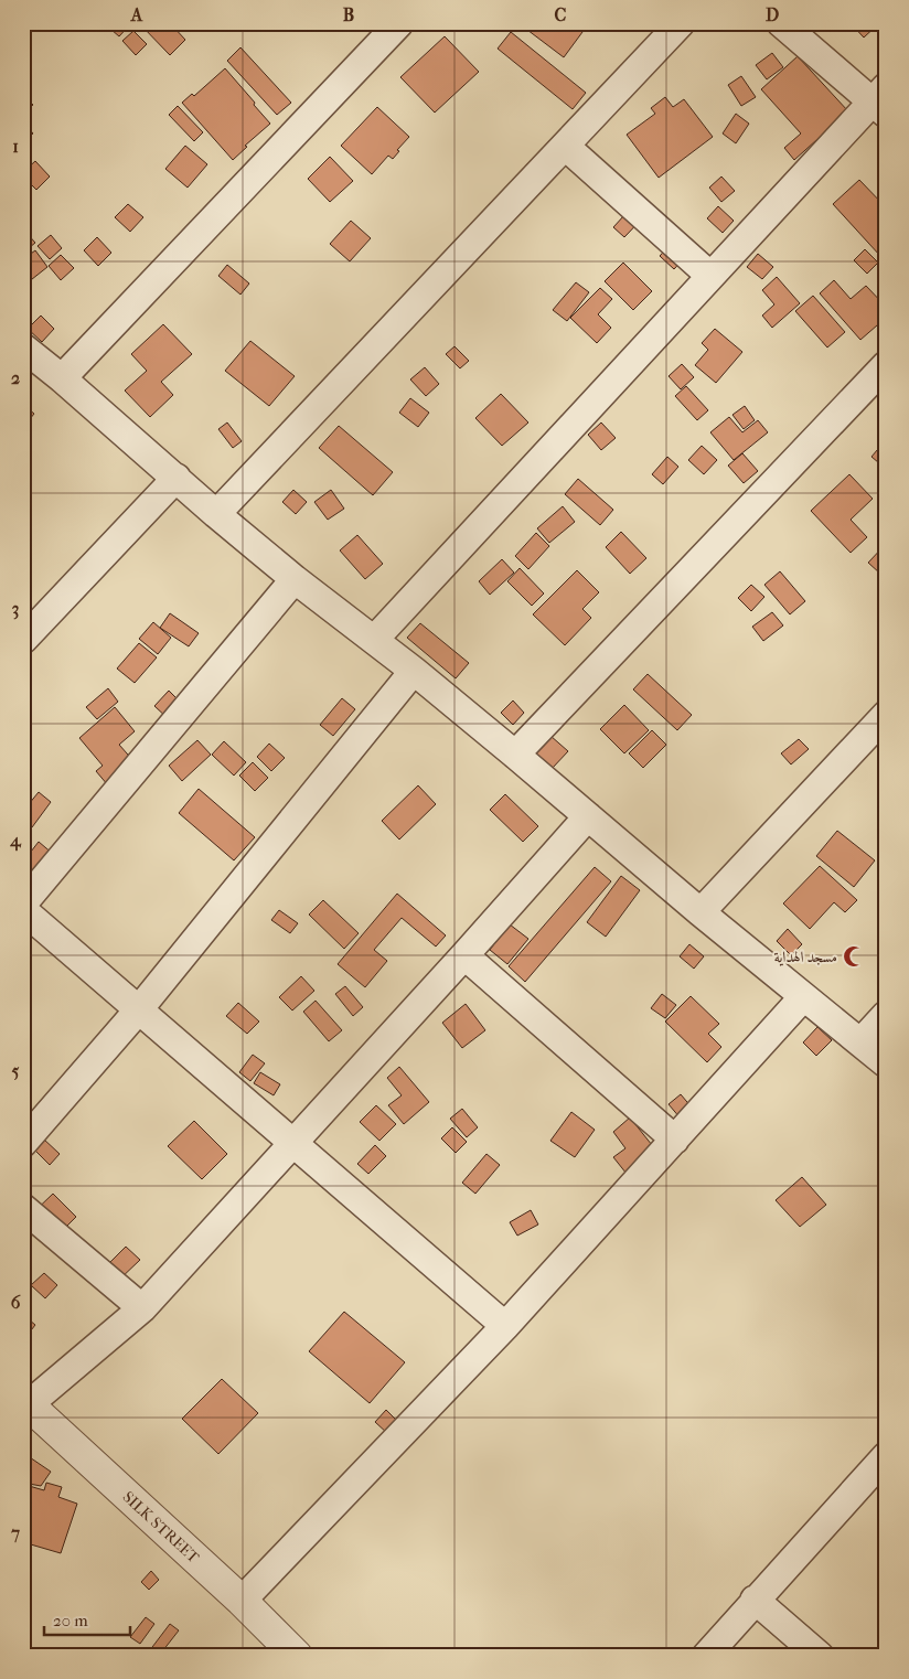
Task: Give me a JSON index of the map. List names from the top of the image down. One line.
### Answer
{"streets":{"street":["SILK STREET"]},"places":{"mosque":["مسجد الهداية"]},"scale_bar":"20 m","grid":{"columns":["A","B","C","D"],"rows":["1","2","3","4","5","6","7"]}}
